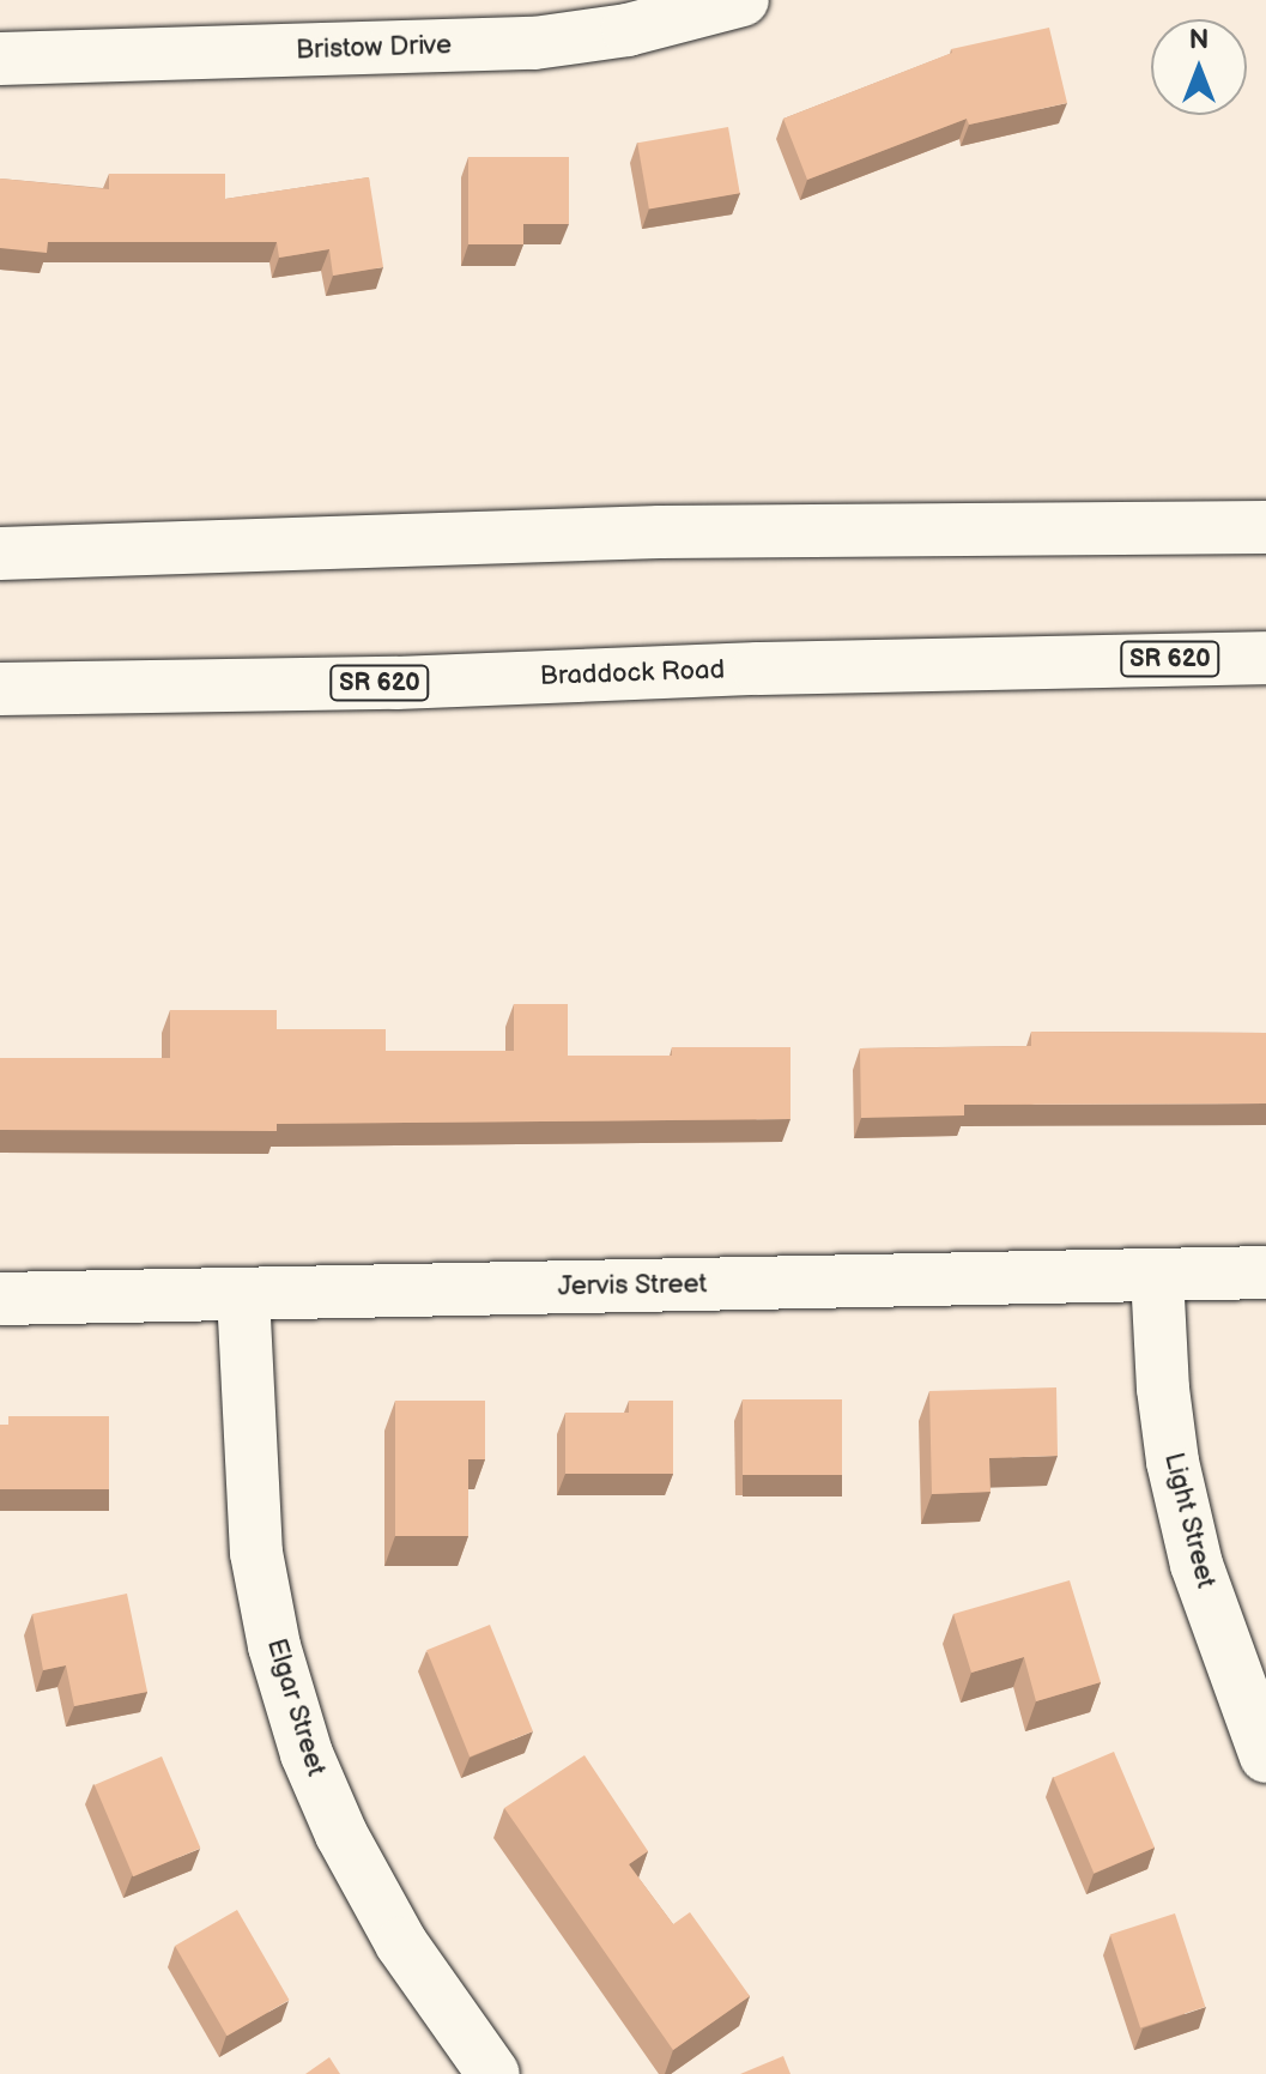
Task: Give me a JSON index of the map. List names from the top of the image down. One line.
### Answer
{"streets":{"street":["Bristow Drive","SR 620","Braddock Road","Jervis Street","Light Street","Elgar Street"]},"crossings":[["Jervis Street","Light Street"],["Jervis Street","Elgar Street"]],"north":"top"}
